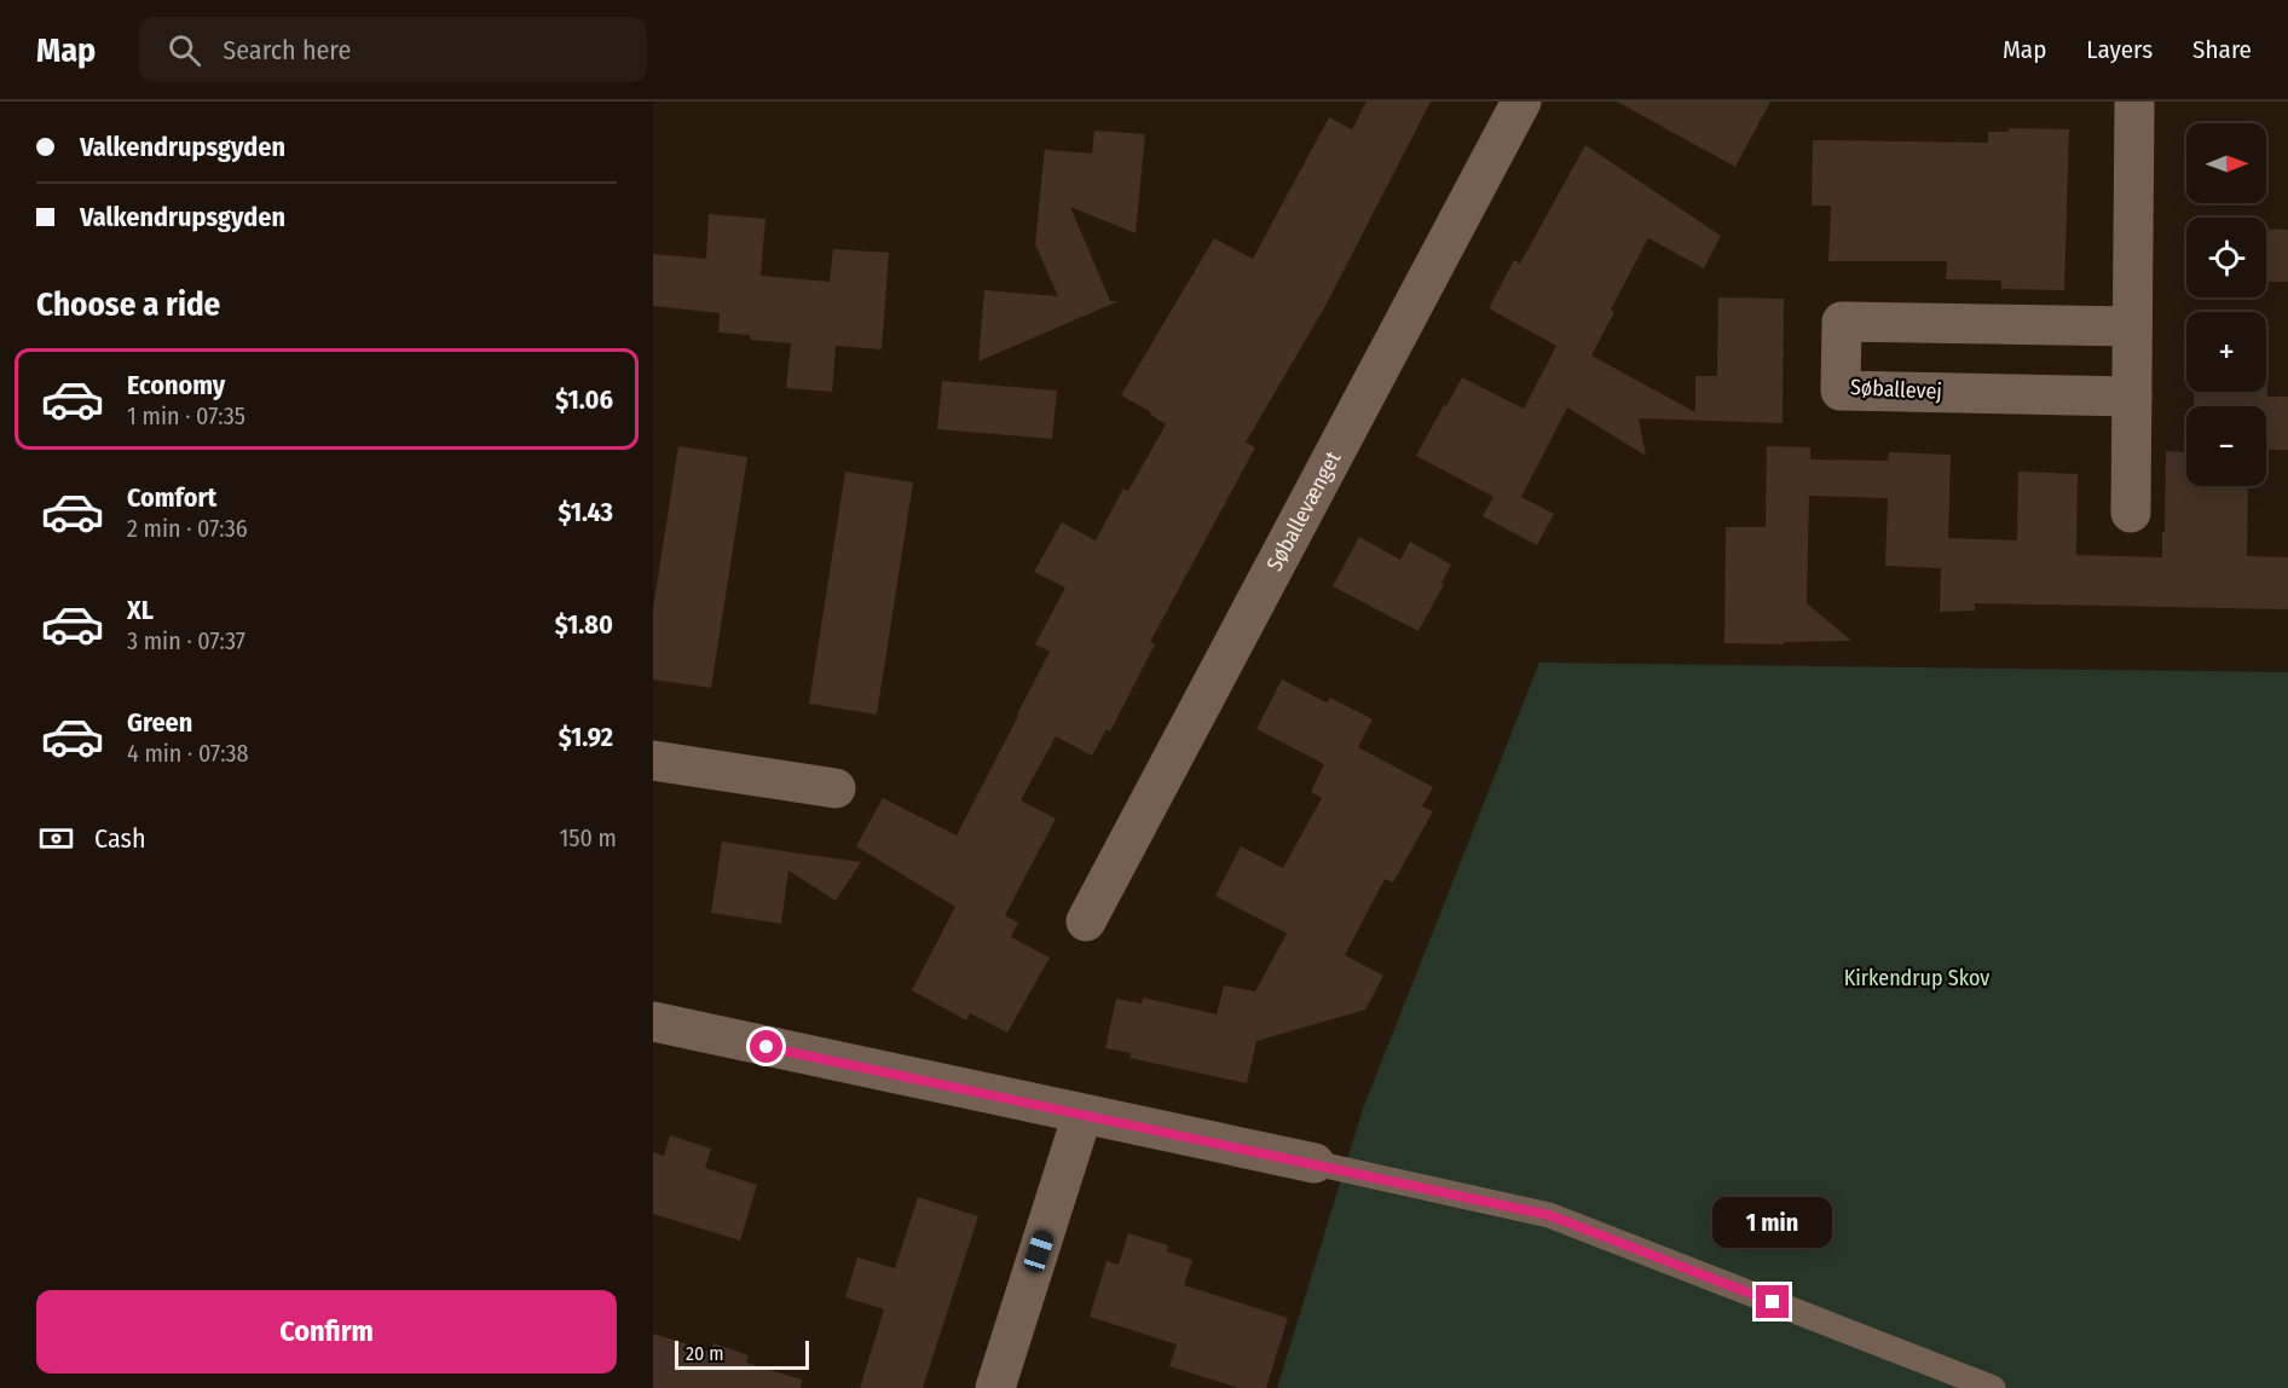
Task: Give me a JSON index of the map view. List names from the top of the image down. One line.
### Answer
{"streets":{"street":["Søballevej","Søballevænget"]},"parks":["Kirkendrup Skov"],"scale_bar":"20 m","north":"right","page":{"header":"Map","search":"Search here","nav":["Map","Layers","Share"],"banner":["Valkendrupsgyden","Valkendrupsgyden"],"map_buttons":["+","−"],"heading":"Choose a ride","list":[{"name":"Economy","note":"1 min · 07:35","value":"$1.06"},{"name":"Comfort","note":"2 min · 07:36","value":"$1.43"},{"name":"XL","note":"3 min · 07:37","value":"$1.80"},{"name":"Green","note":"4 min · 07:38","value":"$1.92"}],"pay":["Cash","150 m"],"bubble":"1 min","buttons":"Confirm","scale":"20 m"}}
